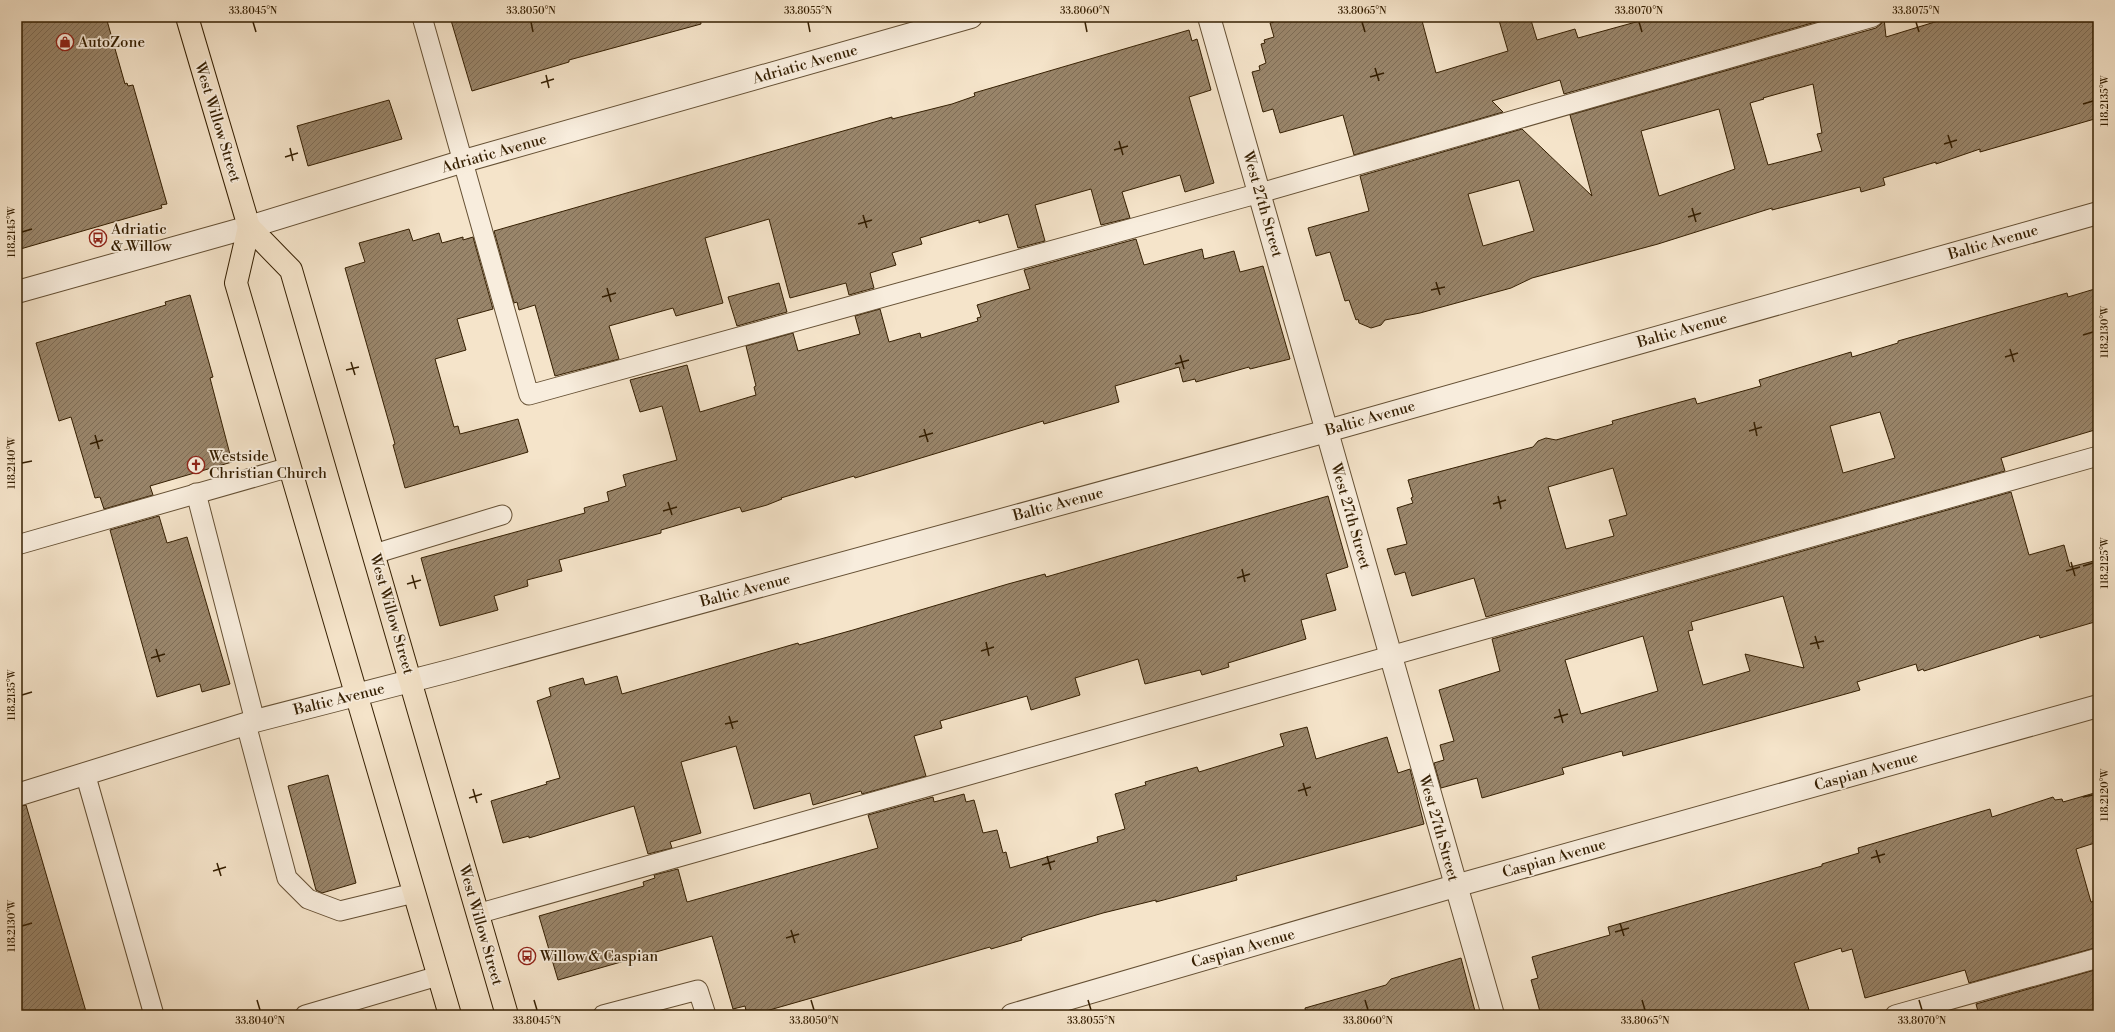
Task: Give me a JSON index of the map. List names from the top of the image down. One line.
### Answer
{"streets":{"main road":["West Willow Street"],"street":["Adriatic Avenue","West 27th Street","Baltic Avenue","Caspian Avenue"]},"crossings":[["Adriatic Avenue","West Willow Street"],["West Willow Street","Baltic Avenue"],["West 27th Street","Baltic Avenue"],["West 27th Street","Caspian Avenue"]],"places":{"shop":["AutoZone"],"bus stop":["Adriatic & Willow","Willow & Caspian"],"church":["Westside Christian Church"]},"coordinates":["33.8045°N","33.8050°N","33.8055°N","33.8060°N","33.8065°N","33.8070°N","33.8075°N","118.2135°W","118.2145°W","118.2130°W","118.2140°W","118.2125°W","118.2120°W","33.8040°N"]}
